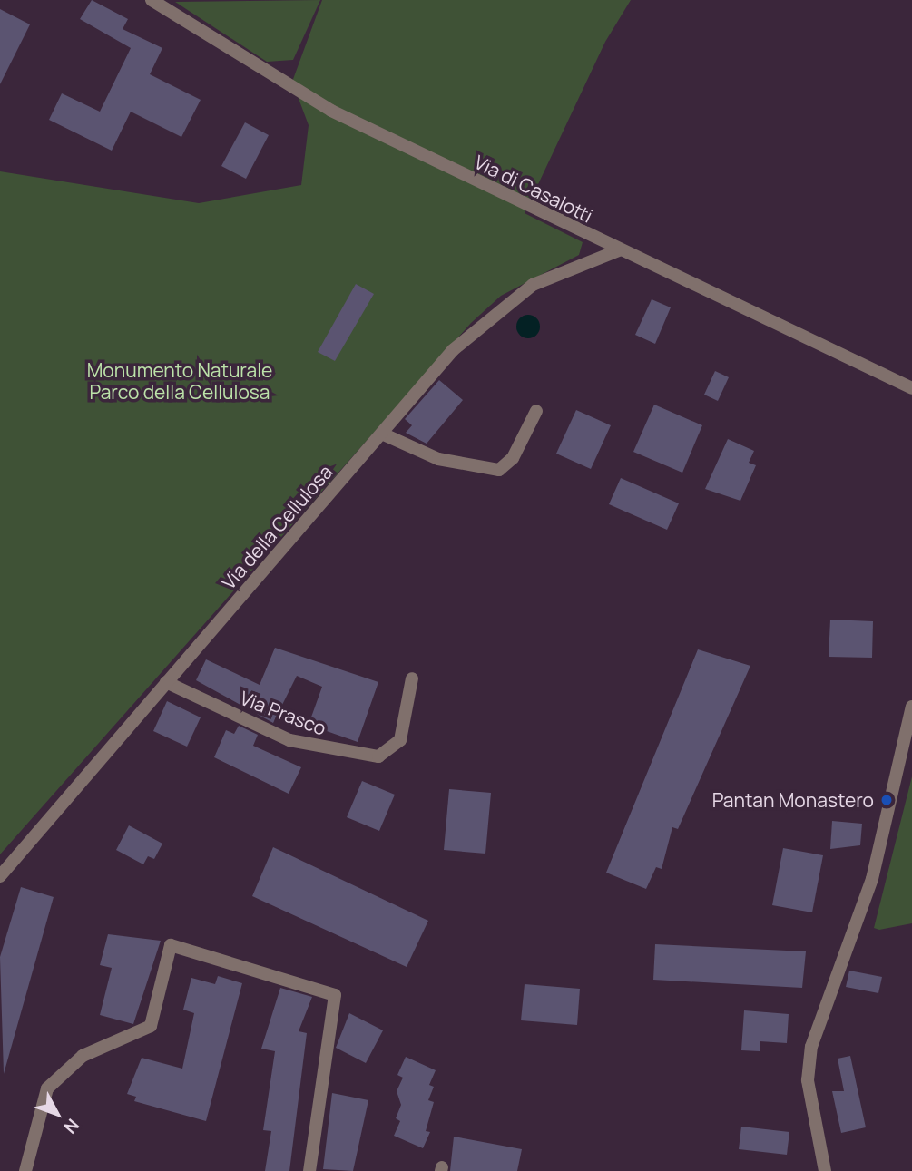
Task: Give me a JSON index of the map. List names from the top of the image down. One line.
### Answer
{"streets":{"street":["Via di Casalotti","Via della Cellulosa","Via Prasco"]},"crossings":[["Via di Casalotti","Via della Cellulosa"],["Via della Cellulosa","Via Prasco"]],"parks":["Monumento Naturale Parco della Cellulosa"],"places":["Pantan Monastero"],"north":"bottom right"}
